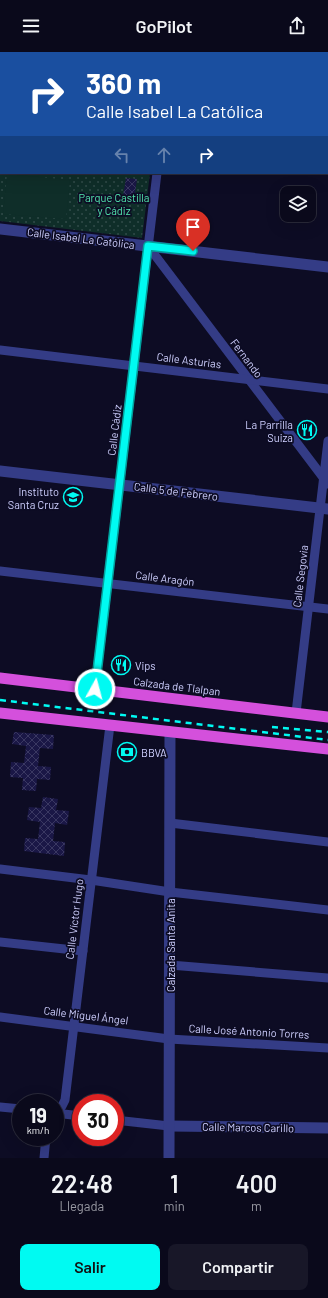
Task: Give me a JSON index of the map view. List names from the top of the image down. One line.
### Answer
{"streets":{"highway":["Calzada de Tlalpan"],"street":["Calle Isabel La Católica","Fernando","Calle Asturias","Calle Cádiz","Calle 5 de Febrero","Calle Segovia","Calle Aragón","Calle Víctor Hugo","Calzada Santa Anita","Calle Miguel Ángel","Calle José Antonio Torres","Calle Marcos Carillo"]},"crossings":[["Calle Isabel La Católica","Fernando"],["Calle Isabel La Católica","Calle Cádiz"],["Fernando","Calle Asturias"],["Fernando","Calle Cádiz"],["Fernando","Calle Segovia"],["Calle Asturias","Calle Cádiz"],["Calle Cádiz","Calle 5 de Febrero"],["Calle Cádiz","Calle Aragón"],["Calle Cádiz","Calzada de Tlalpan"],["Calle 5 de Febrero","Calle Segovia"],["Calle Segovia","Calle Aragón"],["Calle Segovia","Calzada de Tlalpan"],["Calle Víctor Hugo","Calle Miguel Ángel"],["Calzada Santa Anita","Calle Miguel Ángel"],["Calzada Santa Anita","Calle José Antonio Torres"],["Calzada Santa Anita","Calle Marcos Carillo"],["Calle Miguel Ángel","Calle José Antonio Torres"]],"parks":["Parque Castilla y Cádiz"],"places":{"restaurant":["La Parrilla Suiza","Vips"],"school or university":["Instituto Santa Cruz"],"bank":["BBVA"]},"page":{"header":"GoPilot","turn":["360 m","Calle Isabel La Católica"],"speed":"19 km/h","limit":"30","eta":["22:48","Llegada","1","min","400","m"],"buttons":["Salir","Compartir"]}}
